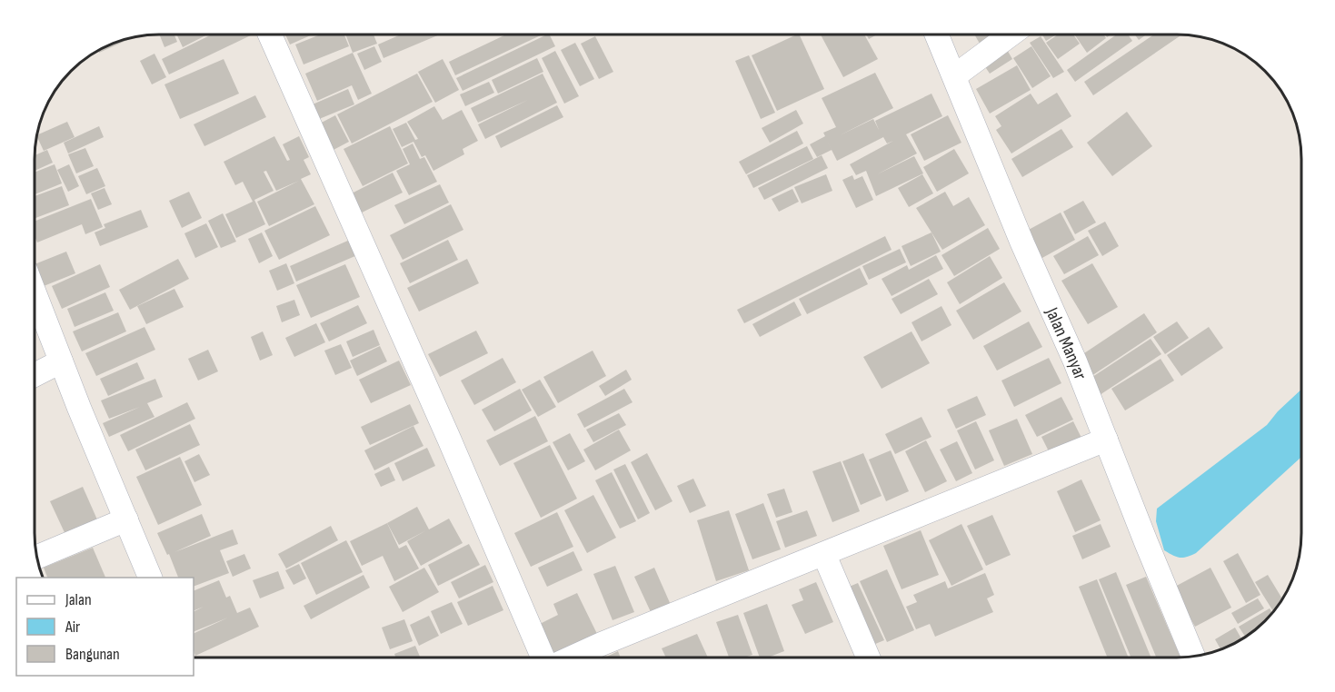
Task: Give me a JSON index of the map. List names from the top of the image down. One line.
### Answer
{"streets":{"street":["Jalan Manyar"]},"legend":["Jalan","Air","Bangunan"]}
